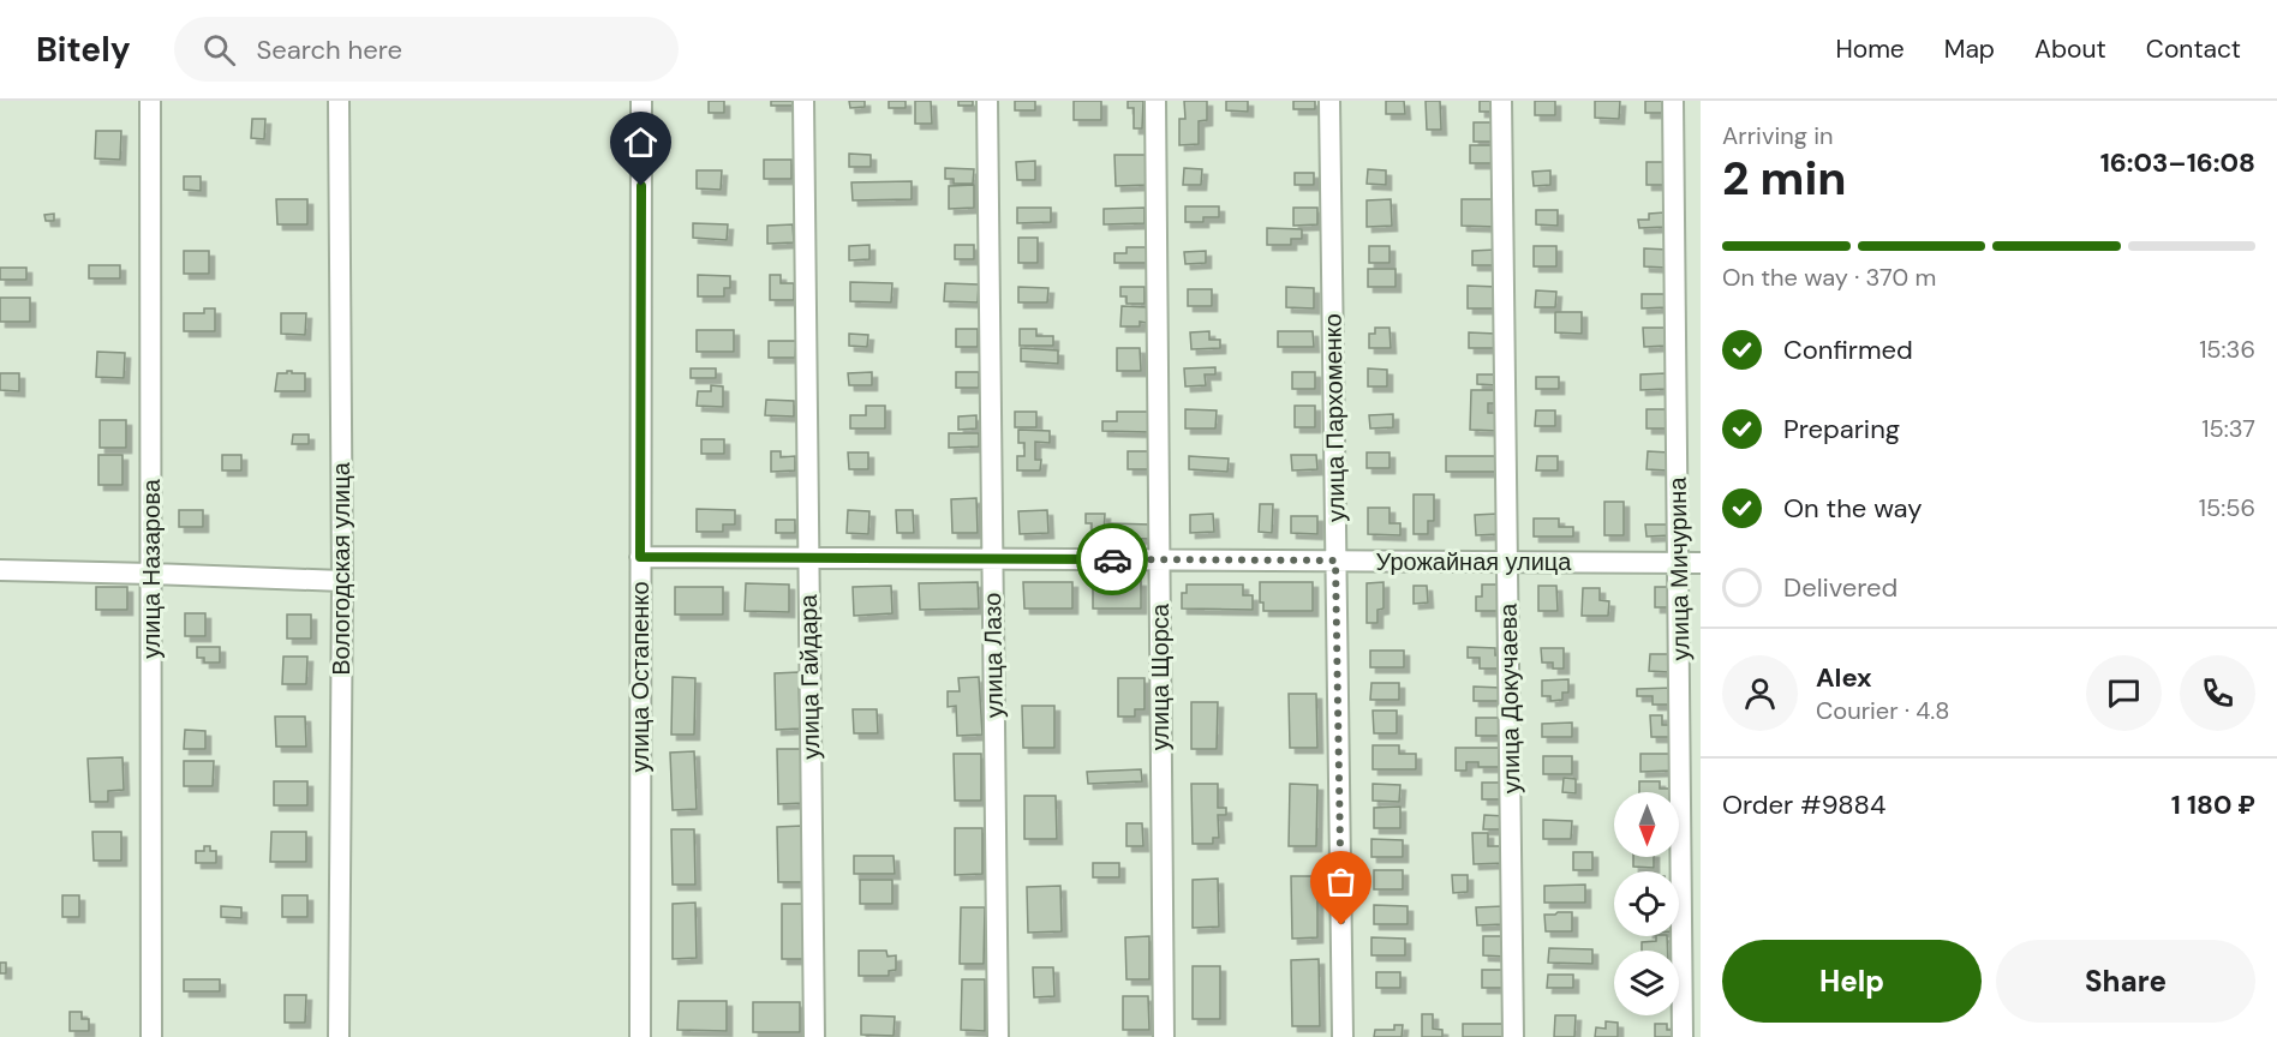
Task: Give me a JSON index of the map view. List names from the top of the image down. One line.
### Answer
{"streets":{"street":["улица Пархоменко","Урожайная улица","улица Назарова","Вологодская улица","улица Мичурина","улица Лазо","улица Остапенко","улица Гайдара","улица Щорса","улица Докучаева"]},"crossings":[["улица Пархоменко","Урожайная улица"],["Урожайная улица","улица Мичурина"],["Урожайная улица","улица Лазо"],["Урожайная улица","улица Остапенко"],["Урожайная улица","улица Гайдара"],["Урожайная улица","улица Щорса"],["Урожайная улица","улица Докучаева"]],"north":"bottom","page":{"header":"Bitely","search":"Search here","nav":["Home","Map","About","Contact"],"heading":["2 min","Arriving in","16:03–16:08"],"panel":["Alex","Courier · 4.8","Order #9884","1 180 ₽"],"bar":"On the way · 370 m","list":[["Confirmed","15:36"],["Preparing","15:37"],["On the way","15:56"],"Delivered"],"buttons":["Help","Share"]}}
